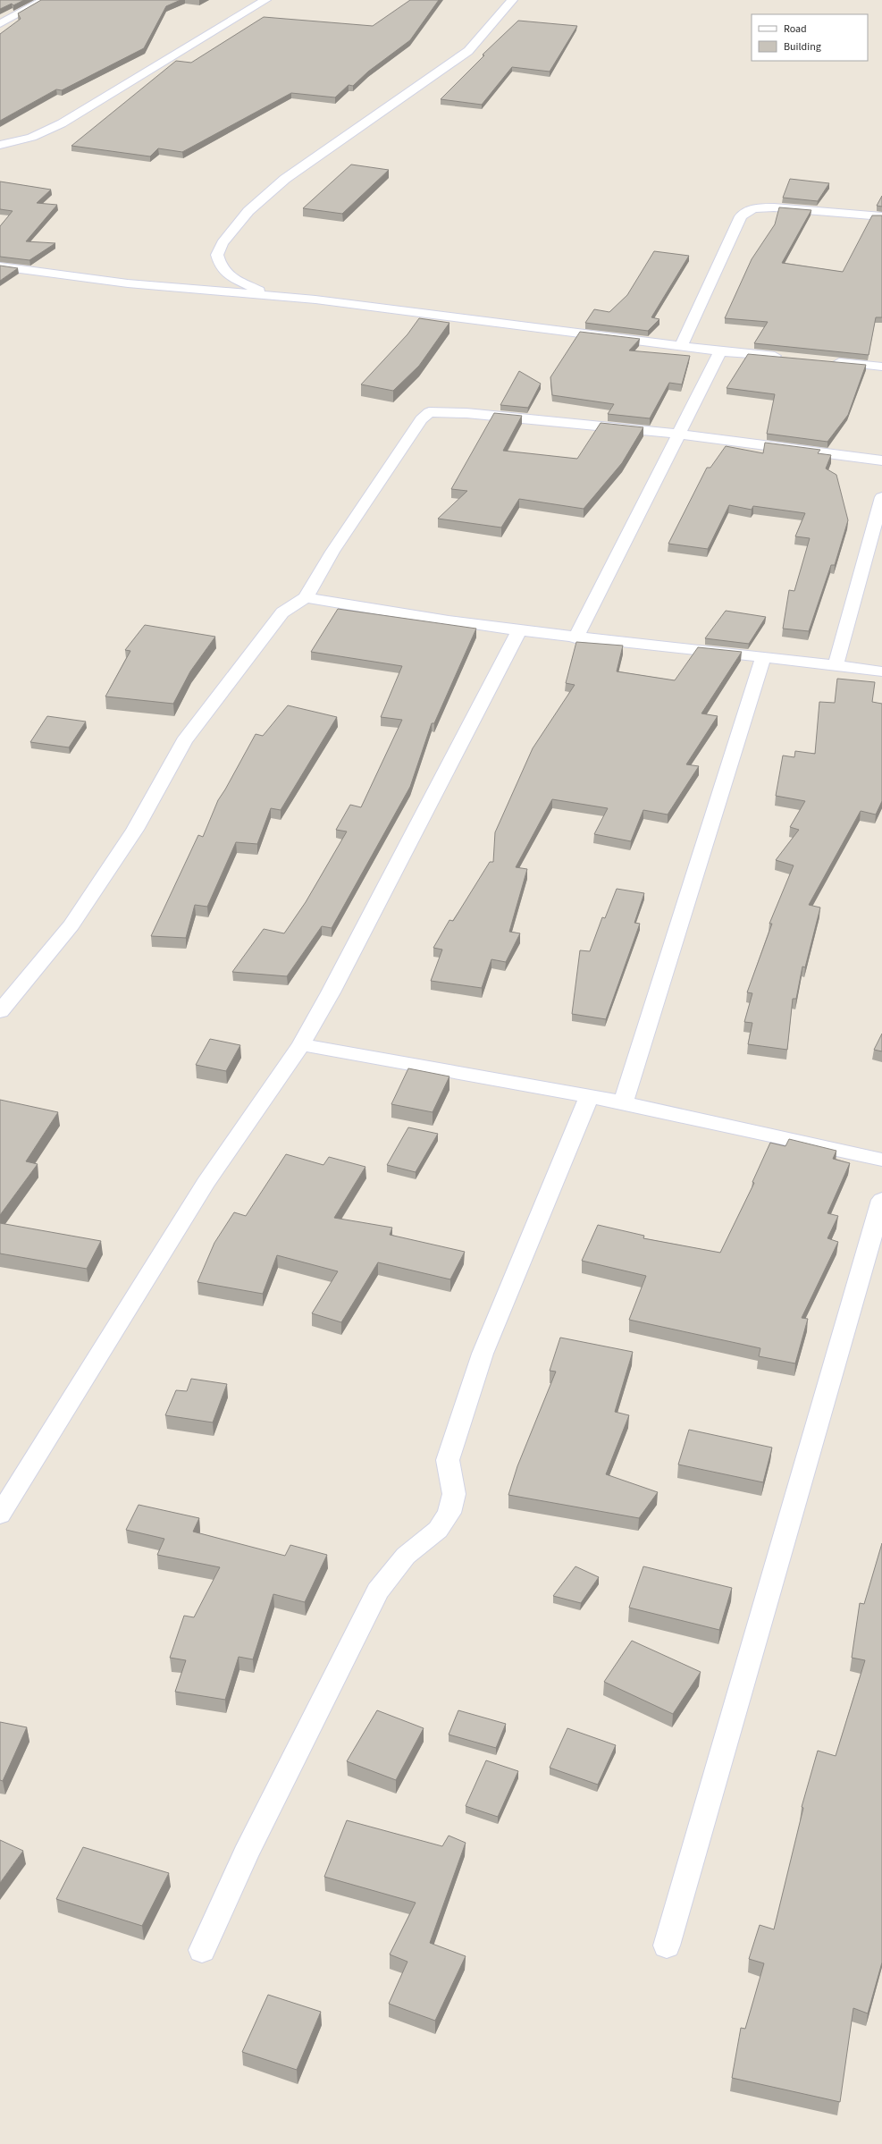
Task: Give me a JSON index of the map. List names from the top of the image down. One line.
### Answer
{"legend":["Road","Building"]}
